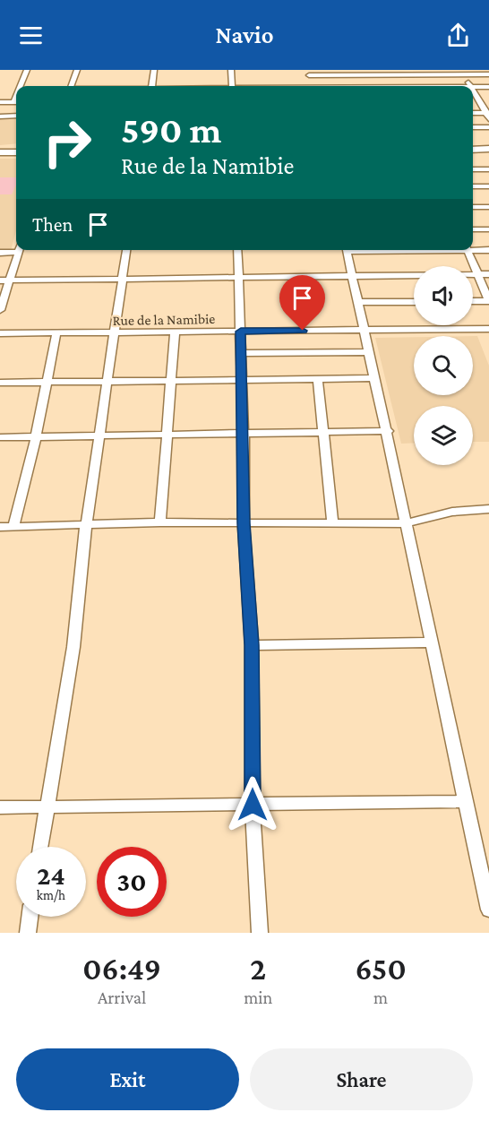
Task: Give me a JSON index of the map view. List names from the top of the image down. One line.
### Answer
{"streets":{"street":["Rue de la Namibie"]},"page":{"header":"Navio","turn":["590 m","Rue de la Namibie"],"then":"Then","speed":"24 km/h","limit":"30","eta":["06:49","Arrival","2","min","650","m"],"buttons":["Exit","Share"]}}
